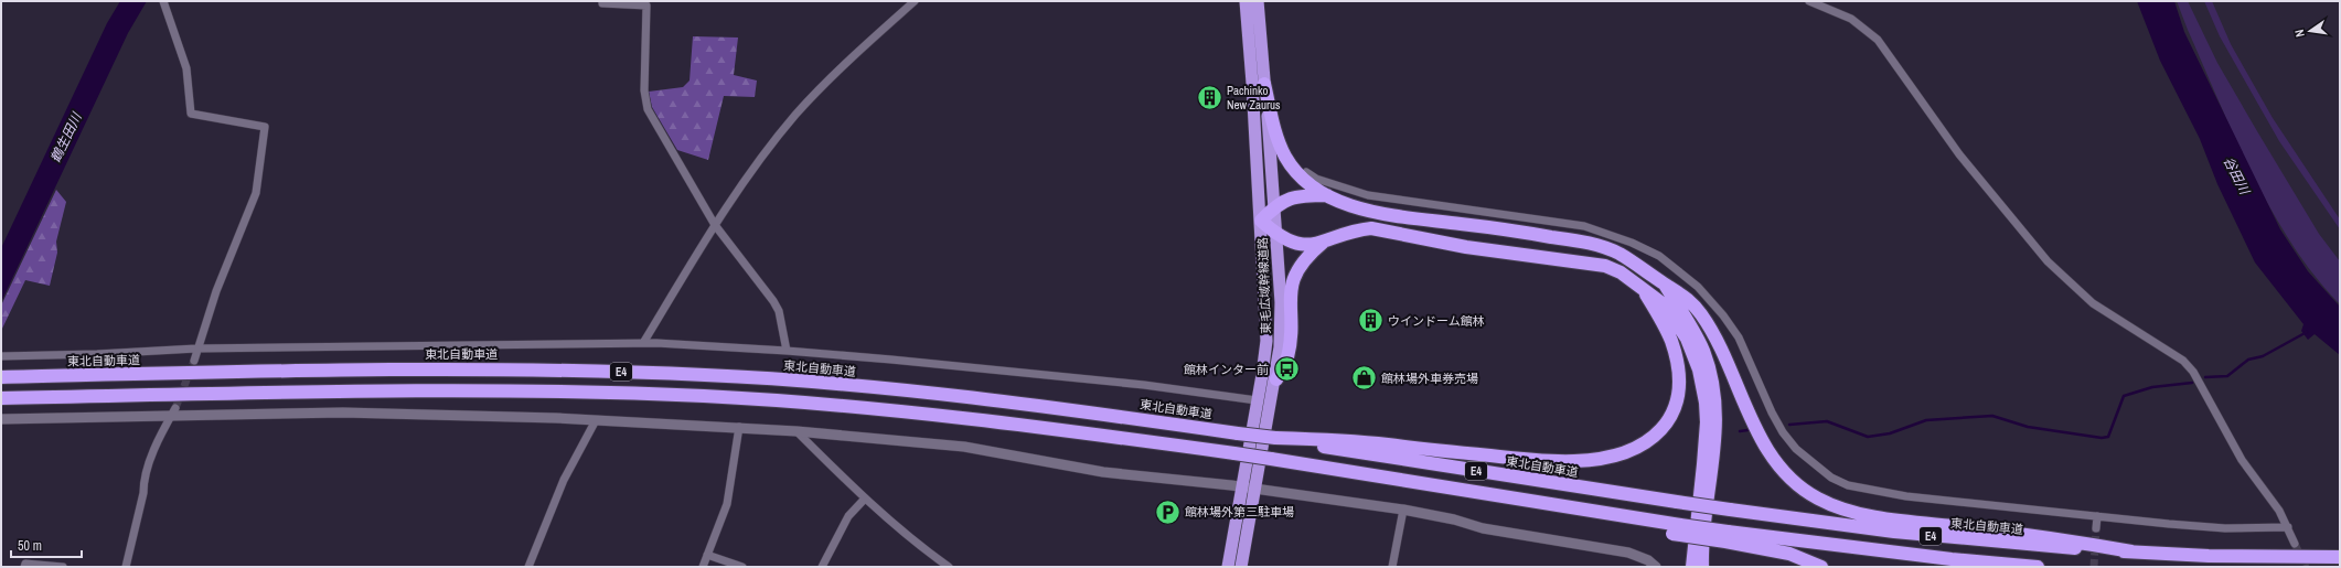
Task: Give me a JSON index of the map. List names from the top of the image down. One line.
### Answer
{"streets":{"highway":["東毛広域幹線道路","東北自動車道","E4"]},"water":["鶴生田川","谷田川"],"places":{"building":["Pachinko New Zaurus","ウインドーム館林"],"bus stop":["館林インター前"],"shop":["館林場外車券売場"],"parking":["館林場外第三駐車場"]},"scale_bar":"50 m","north":"left"}
